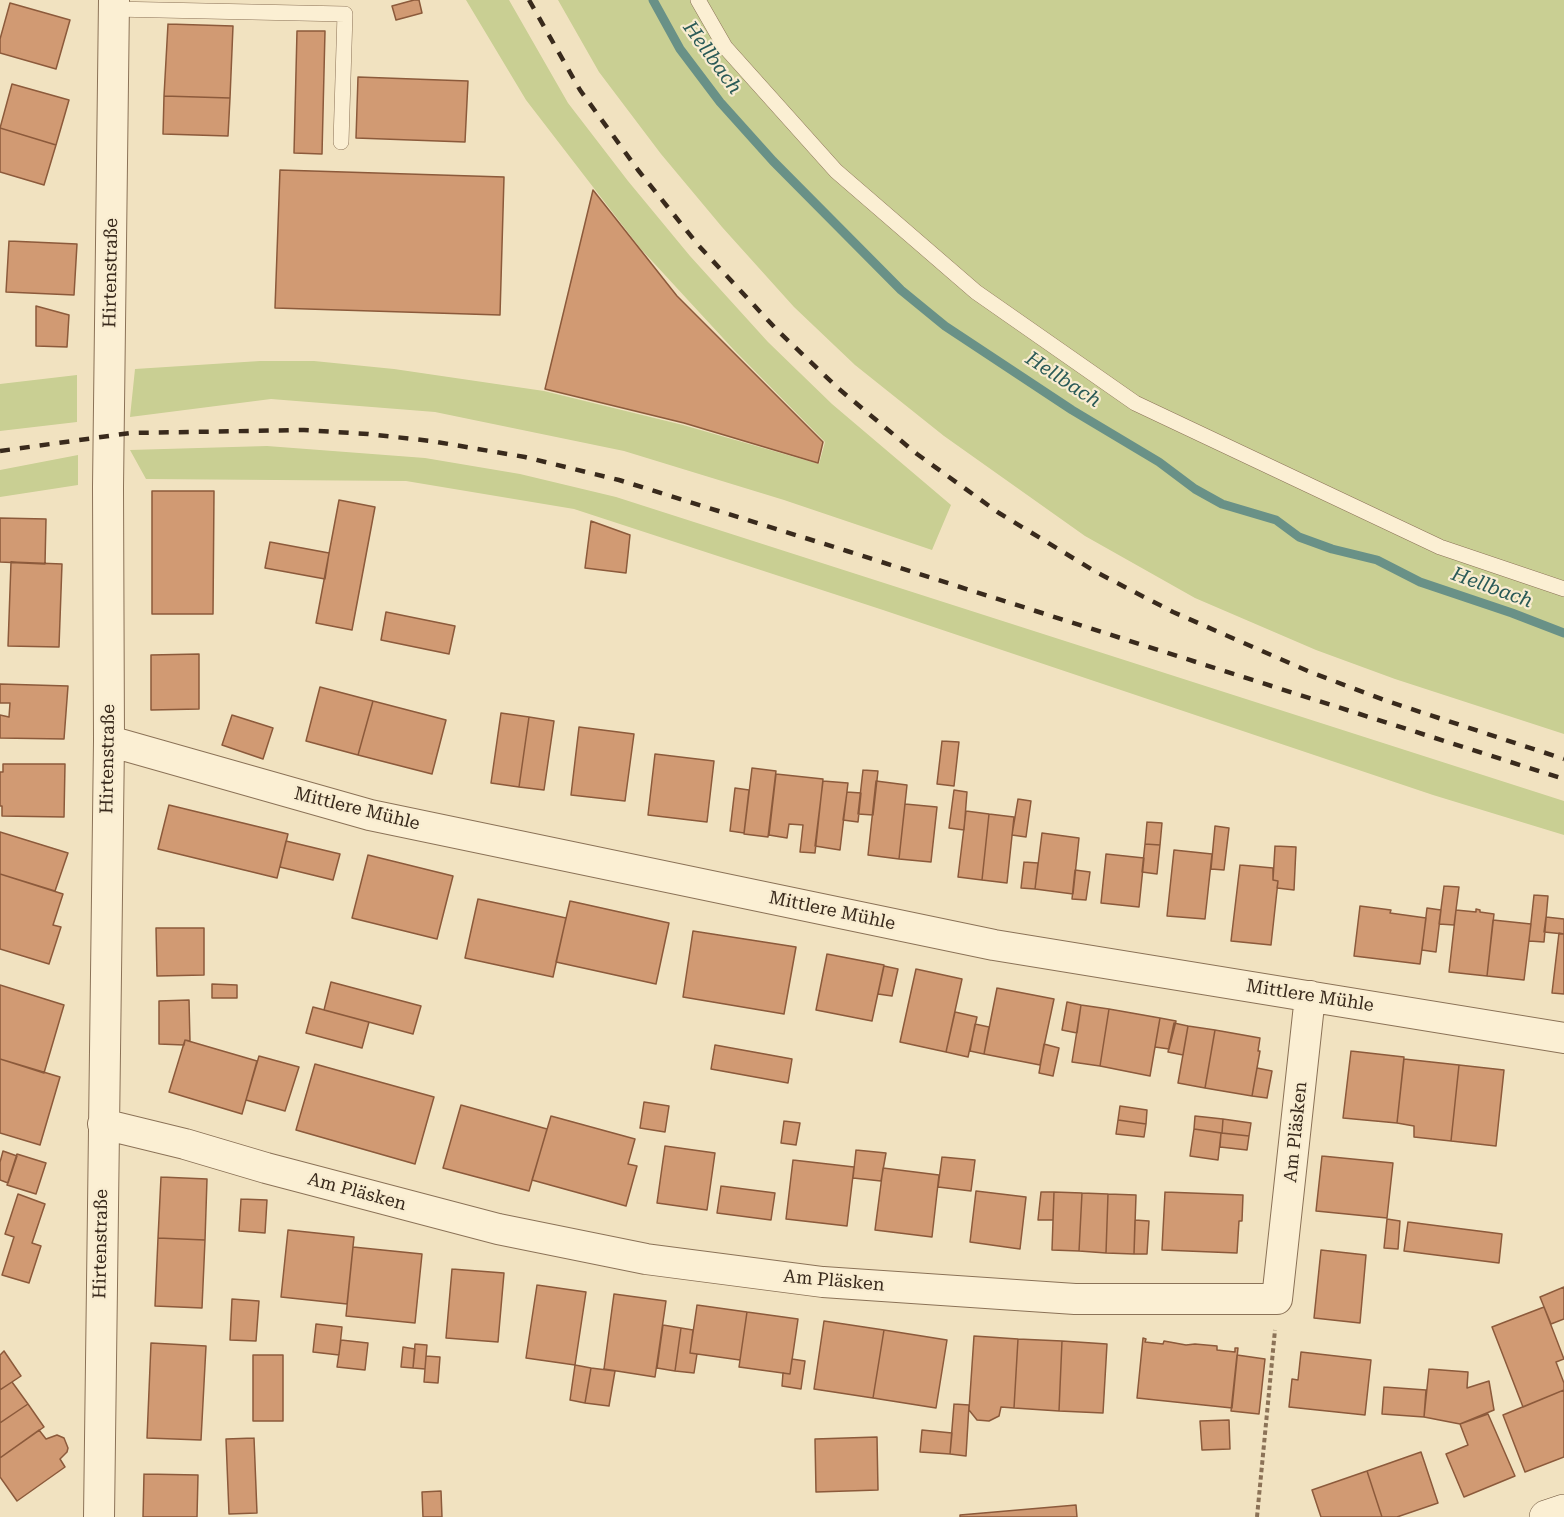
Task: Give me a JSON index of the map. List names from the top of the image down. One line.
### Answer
{"streets":{"street":["Hirtenstraße","Mittlere Mühle","Am Pläsken"]},"crossings":[["Hirtenstraße","Mittlere Mühle"],["Hirtenstraße","Am Pläsken"],["Mittlere Mühle","Am Pläsken"]],"water":["Hellbach"]}
